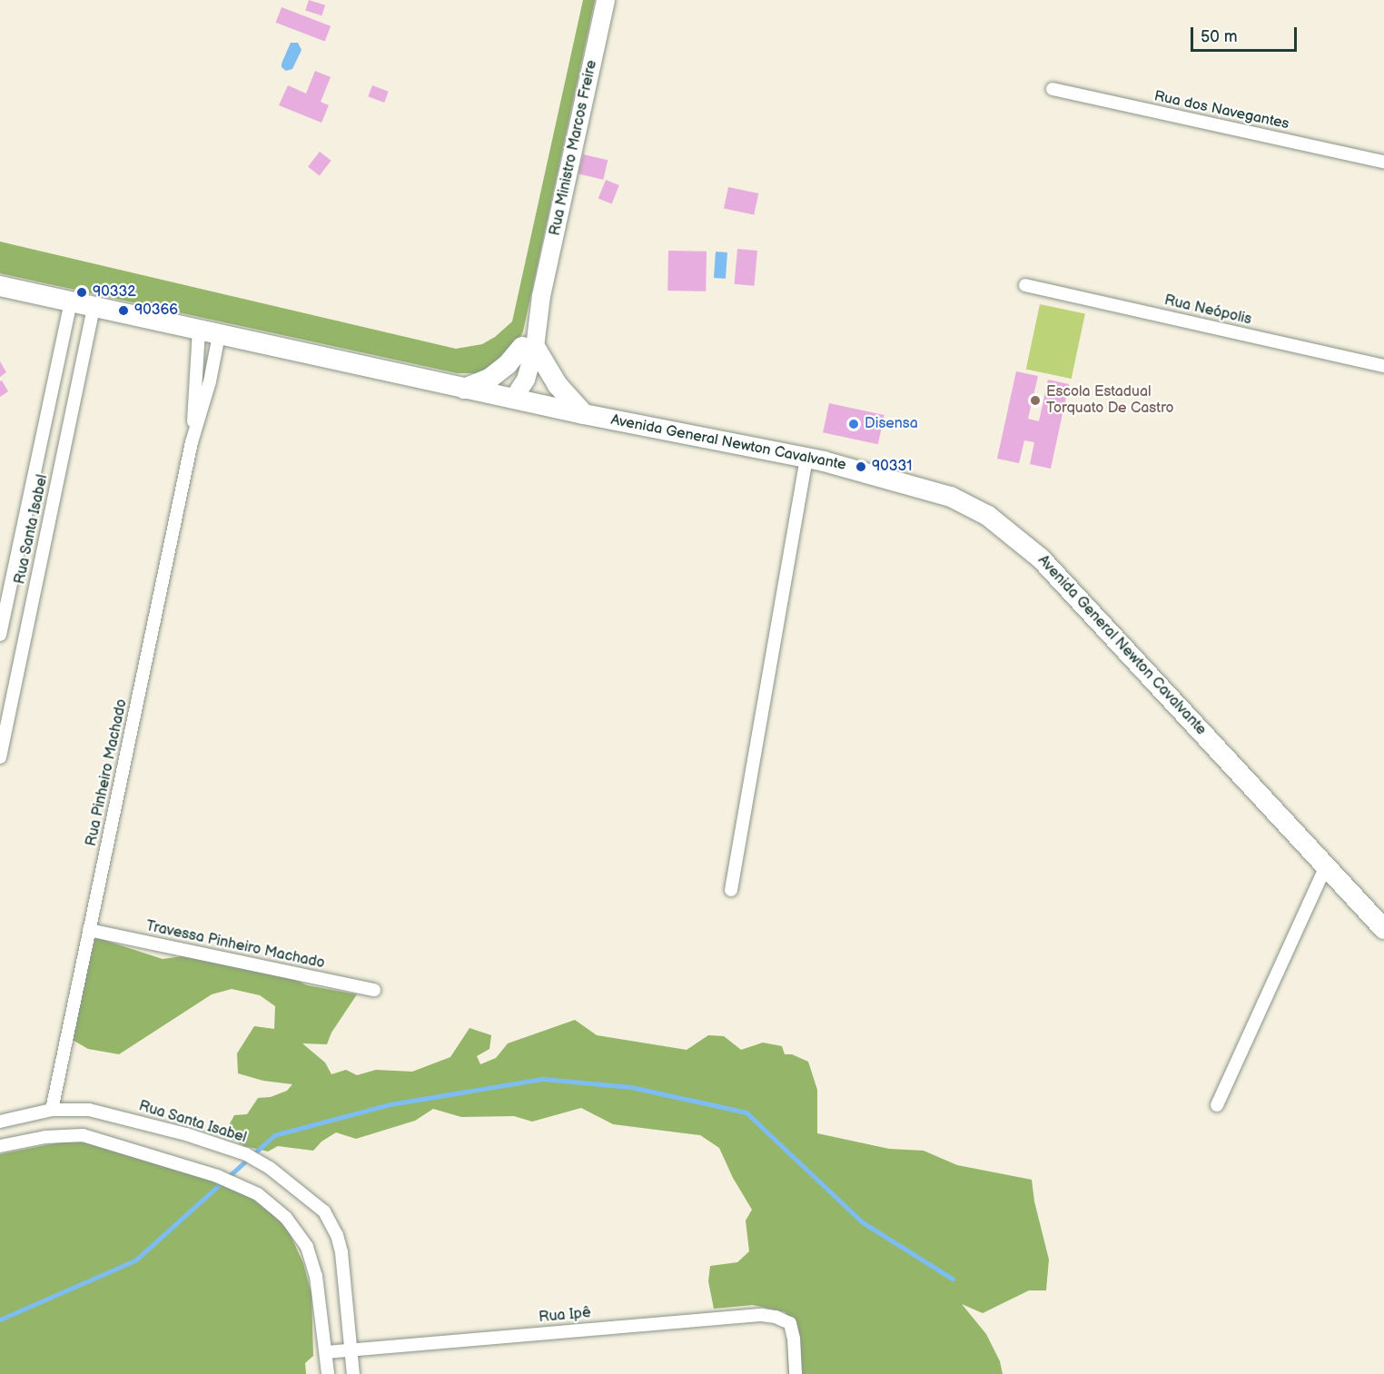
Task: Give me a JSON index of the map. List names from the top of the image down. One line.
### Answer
{"streets":{"main road":["Rua Ministro Marcos Freire","Avenida General Newton Cavalvante"],"street":["Rua dos Navegantes","Rua Neópolis","Rua Santa Isabel","Rua Pinheiro Machado","Travessa Pinheiro Machado","Rua Ipê"]},"crossings":[["Rua Ministro Marcos Freire","Avenida General Newton Cavalvante"],["Avenida General Newton Cavalvante","Rua Santa Isabel"],["Rua Santa Isabel","Rua Pinheiro Machado"],["Rua Santa Isabel","Rua Ipê"],["Rua Pinheiro Machado","Travessa Pinheiro Machado"]],"places":["90332","90366","Escola Estadual Torquato De Castro","Disensa","90331"],"scale_bar":"50 m"}
